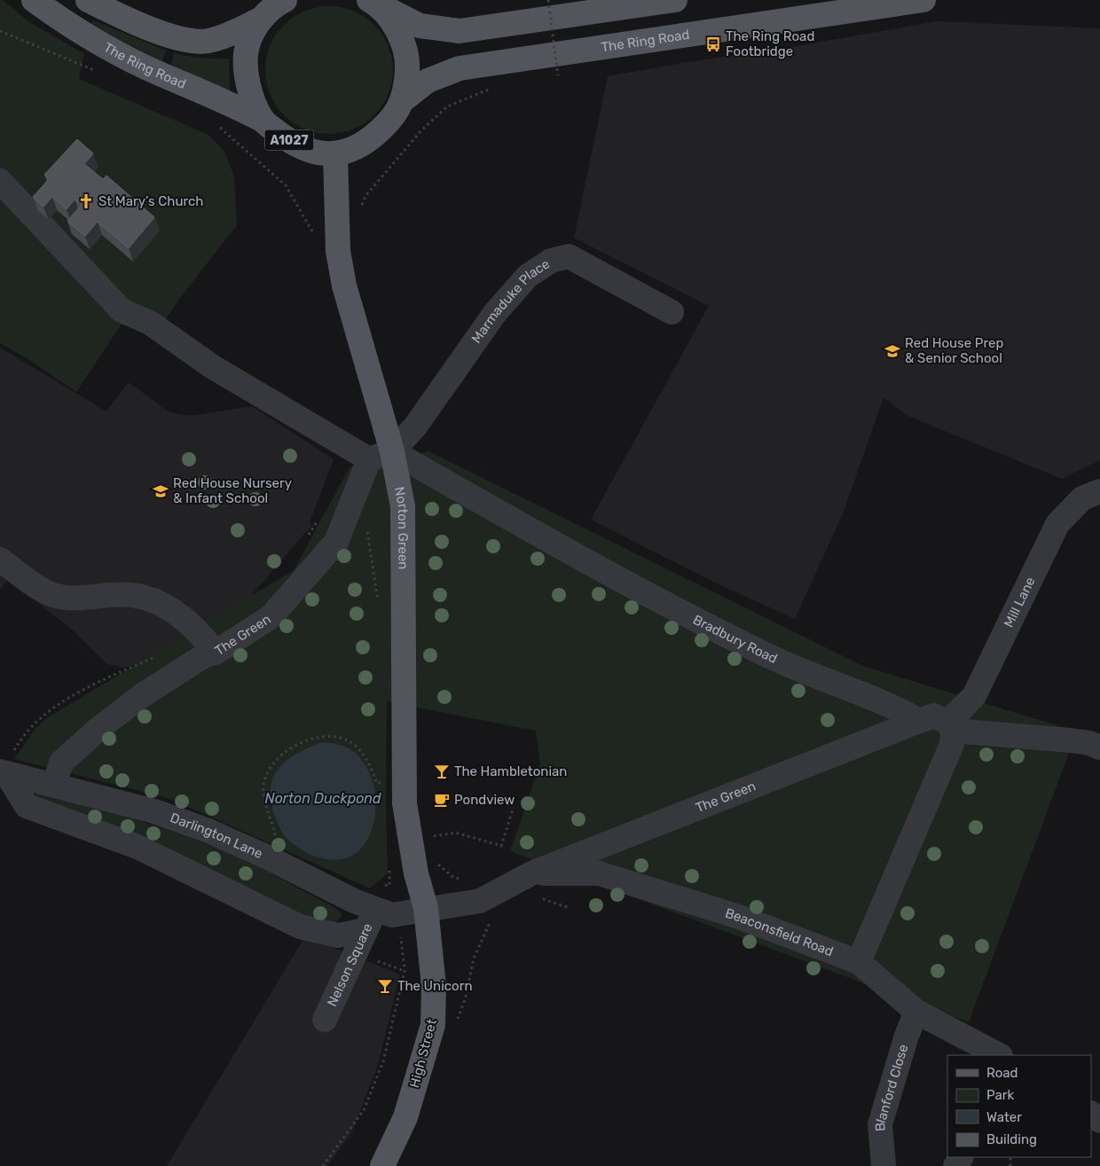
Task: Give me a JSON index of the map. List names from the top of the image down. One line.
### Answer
{"streets":{"main road":["The Ring Road","A1027","Norton Green","High Street"],"street":["Marmaduke Place","Mill Lane","The Green","Bradbury Road","Darlington Lane","Beaconsfield Road","Nelson Square","Blanford Close"]},"crossings":[["The Ring Road","A1027"],["A1027","Norton Green"],["Marmaduke Place","Norton Green"],["Marmaduke Place","Bradbury Road"],["Norton Green","The Green"],["Norton Green","Bradbury Road"],["Norton Green","High Street"],["The Green","Bradbury Road"],["The Green","Darlington Lane"],["The Green","Beaconsfield Road"],["The Green","High Street"],["Darlington Lane","Nelson Square"],["Beaconsfield Road","Blanford Close"]],"water":["Norton Duckpond"],"places":{"bus stop":["The Ring Road Footbridge"],"church":["St Mary’s Church"],"school or university":["Red House Prep & Senior School","Red House Nursery & Infant School"],"bar":["The Hambletonian","The Unicorn"],"cafe":["Pondview"]},"legend":["Road","Park","Water","Building"]}
